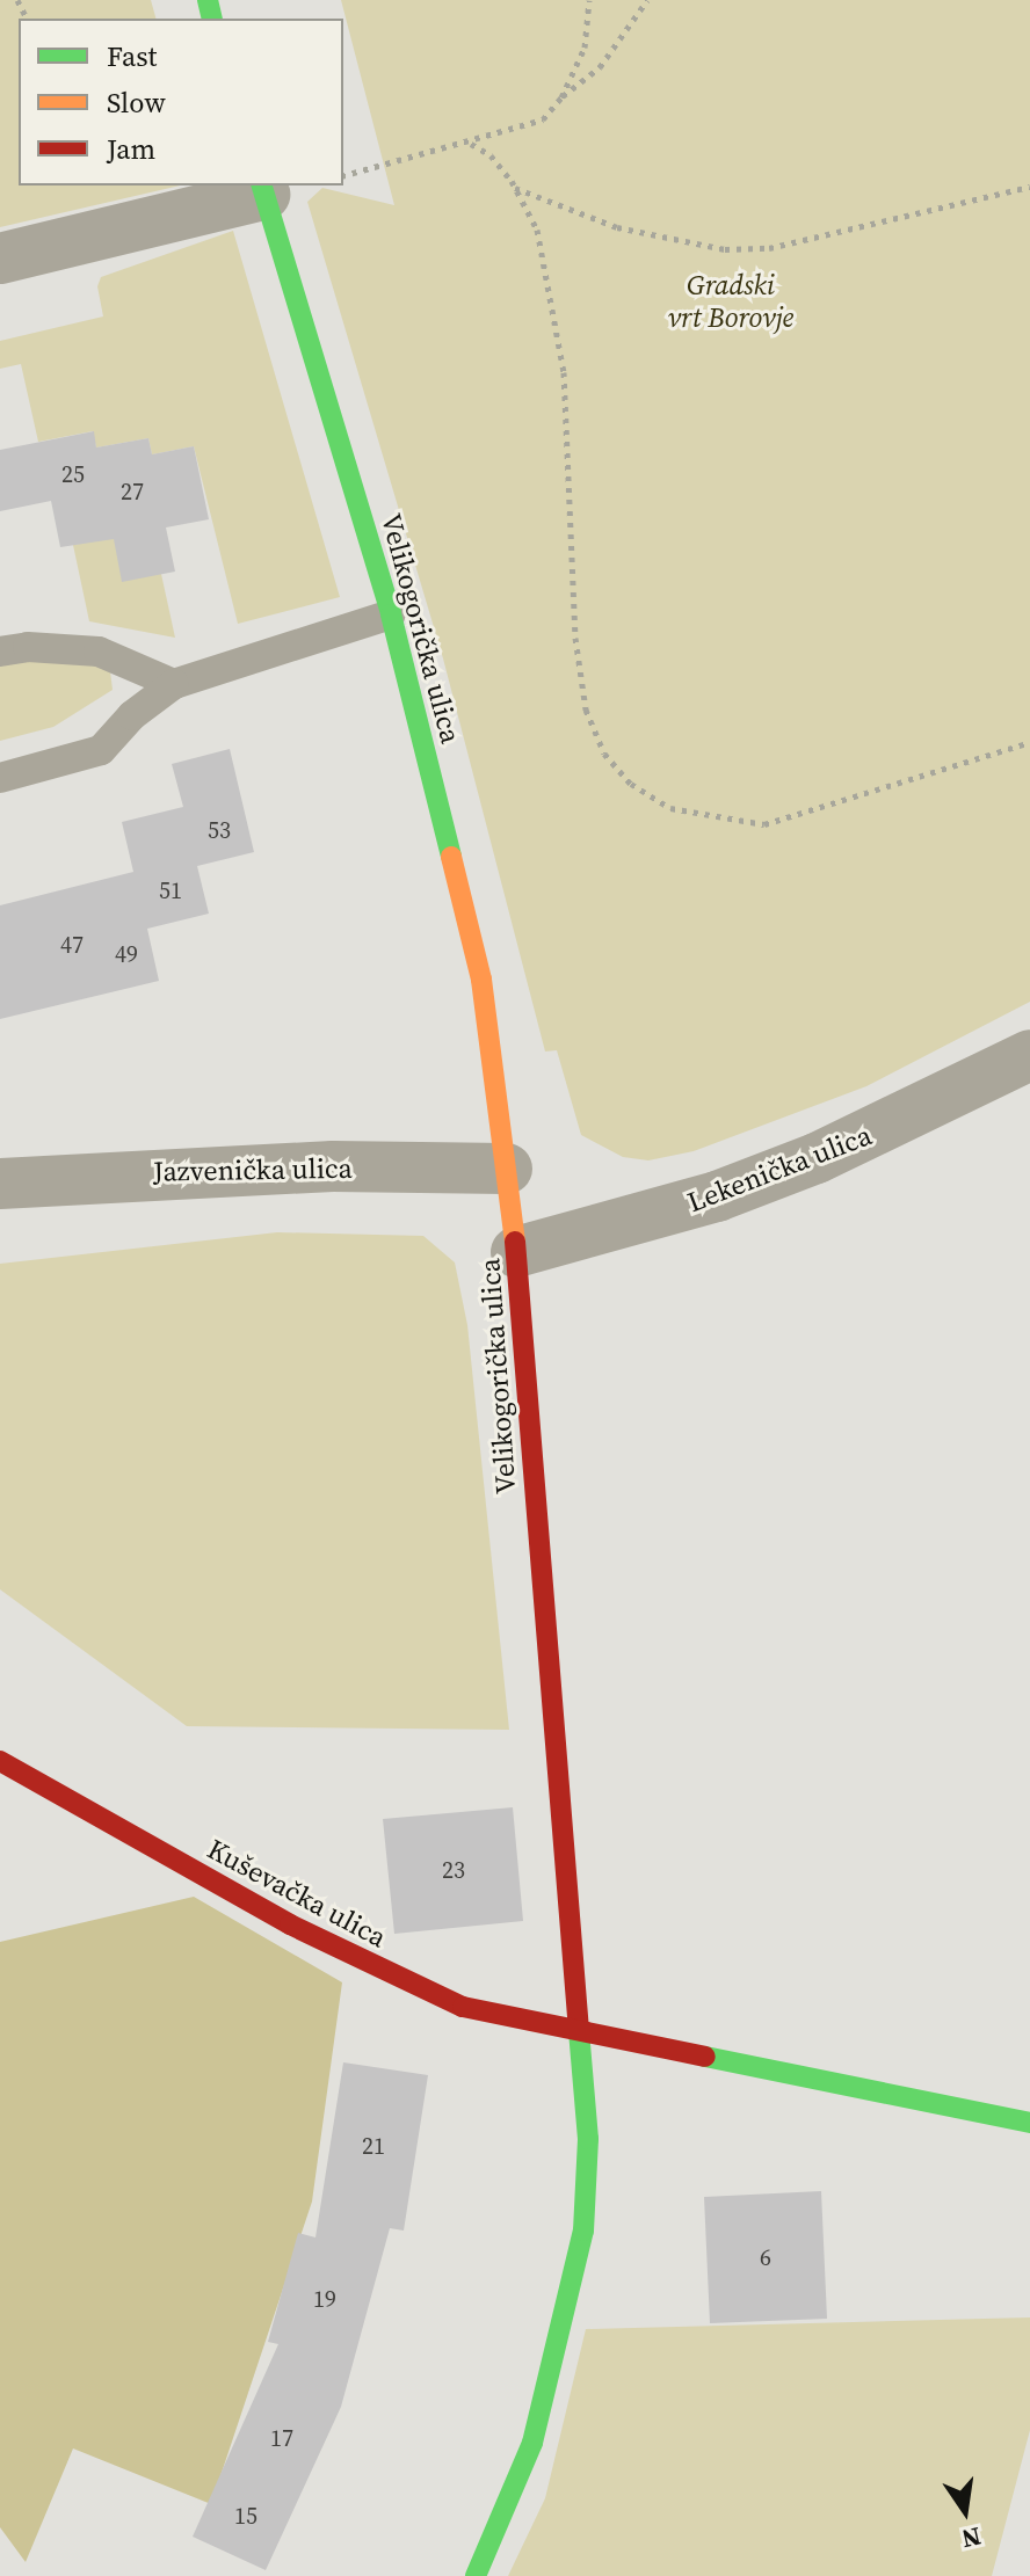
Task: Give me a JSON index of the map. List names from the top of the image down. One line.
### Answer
{"streets":{"street":["Velikogorička ulica","Lekenička ulica","Jazvenička ulica","Kuševačka ulica"]},"crossings":[["Velikogorička ulica","Lekenička ulica"],["Velikogorička ulica","Jazvenička ulica"],["Velikogorička ulica","Kuševačka ulica"]],"parks":["Gradski vrt Borovje"],"house_numbers":["25","27","53","51","47","49","23","21","6","19","17","15"],"legend":["Fast","Slow","Jam"],"north":"bottom"}
